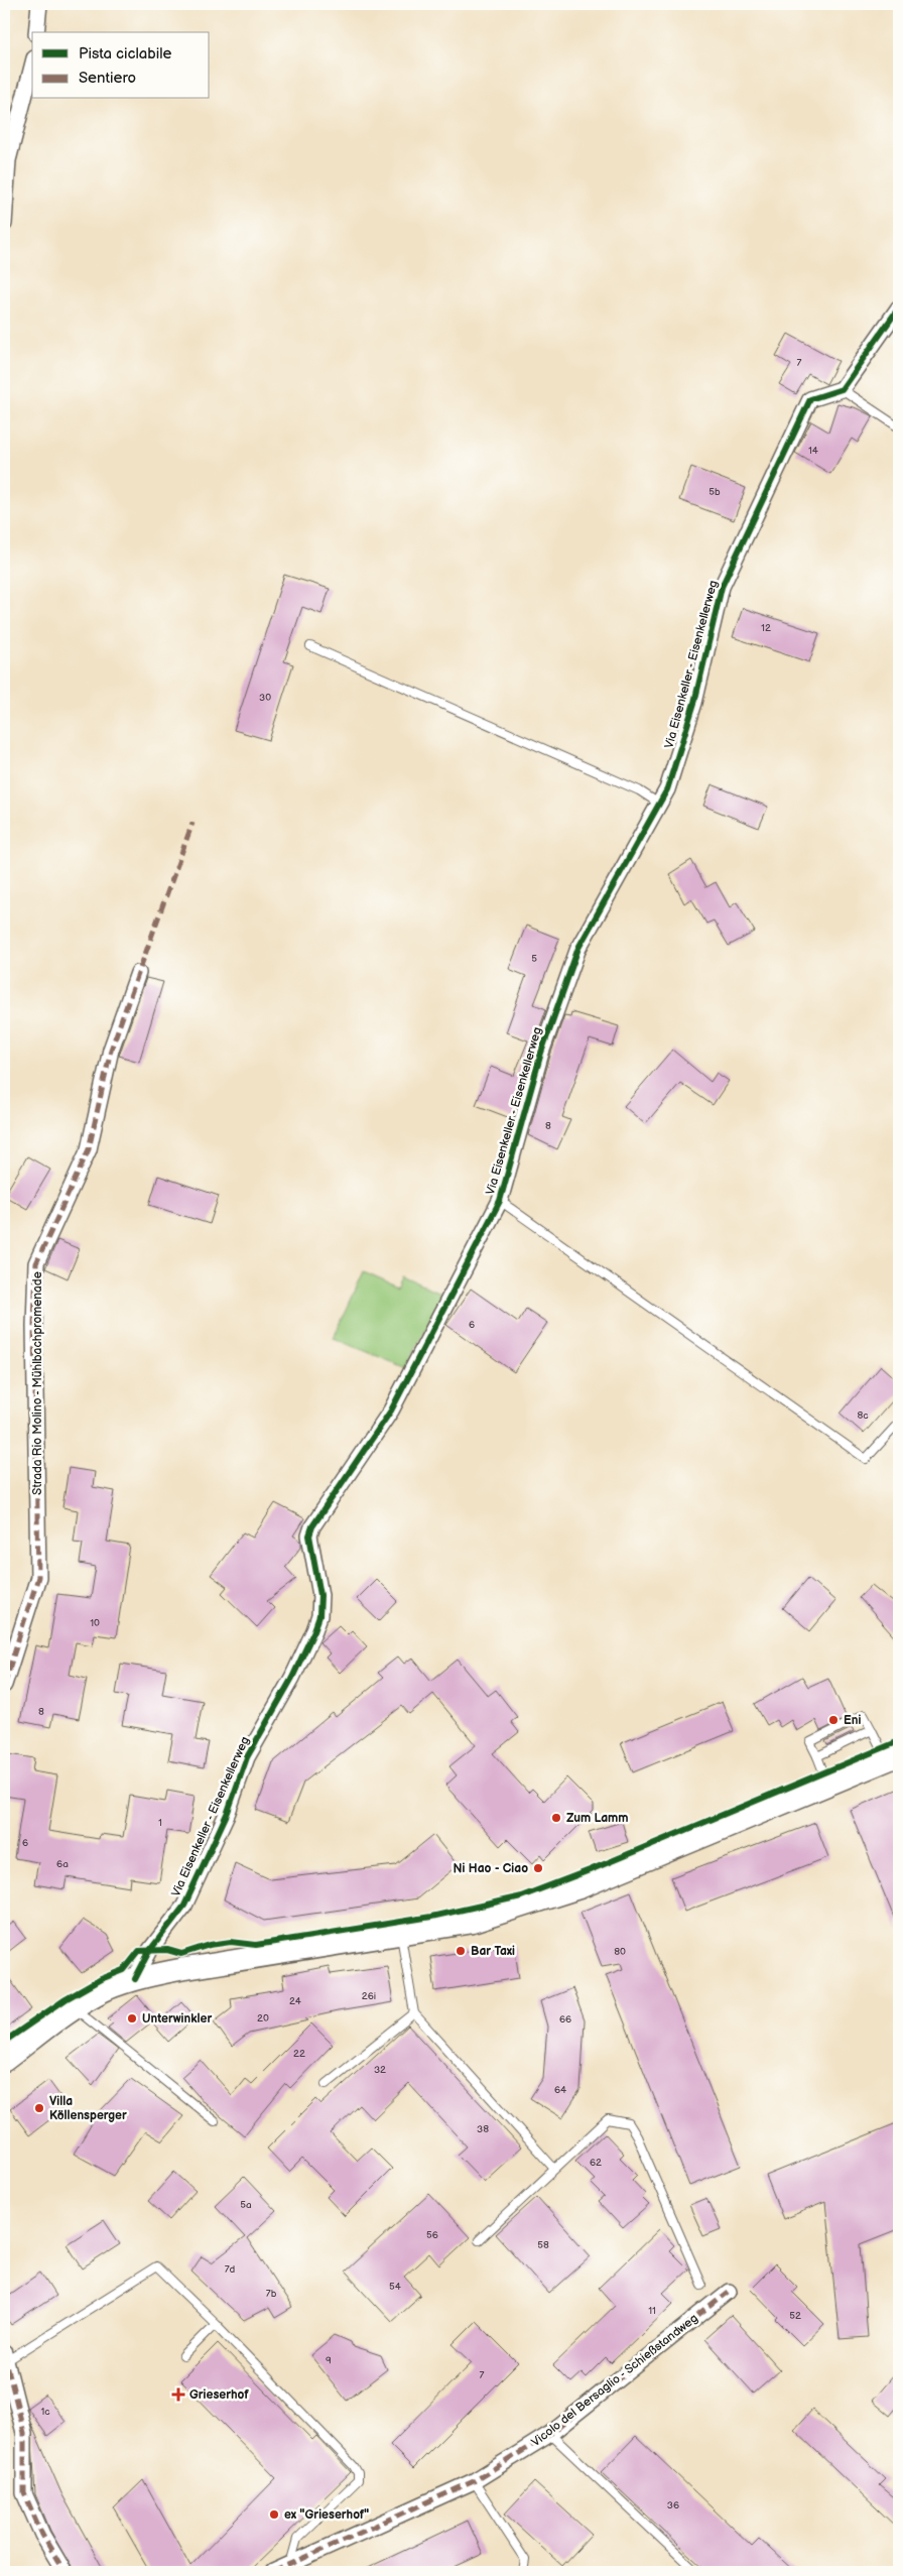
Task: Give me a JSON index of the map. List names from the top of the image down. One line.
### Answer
{"streets":{"street":["Via Eisenkeller - Eisenkellerweg","Strada Rio Molino - Mühlbachpromenade","Vicolo del Bersaglio - Schießstandweg"]},"places":{"other":["Eni","Zum Lamm","Ni Hao - Ciao","Bar Taxi","Unterwinkler","Villa Köllensperger","ex \"Grieserhof\""],"health":["Grieserhof"]},"house_numbers":["7","14","5b","12","30","5","8","6","8c","10","8","1","6","6a","80","26i","24","20","66","22","32","64","38","62","5a","56","58","7d","54","7b","11","52","9","7","1c","36"],"legend":["Pista ciclabile","Sentiero"]}
